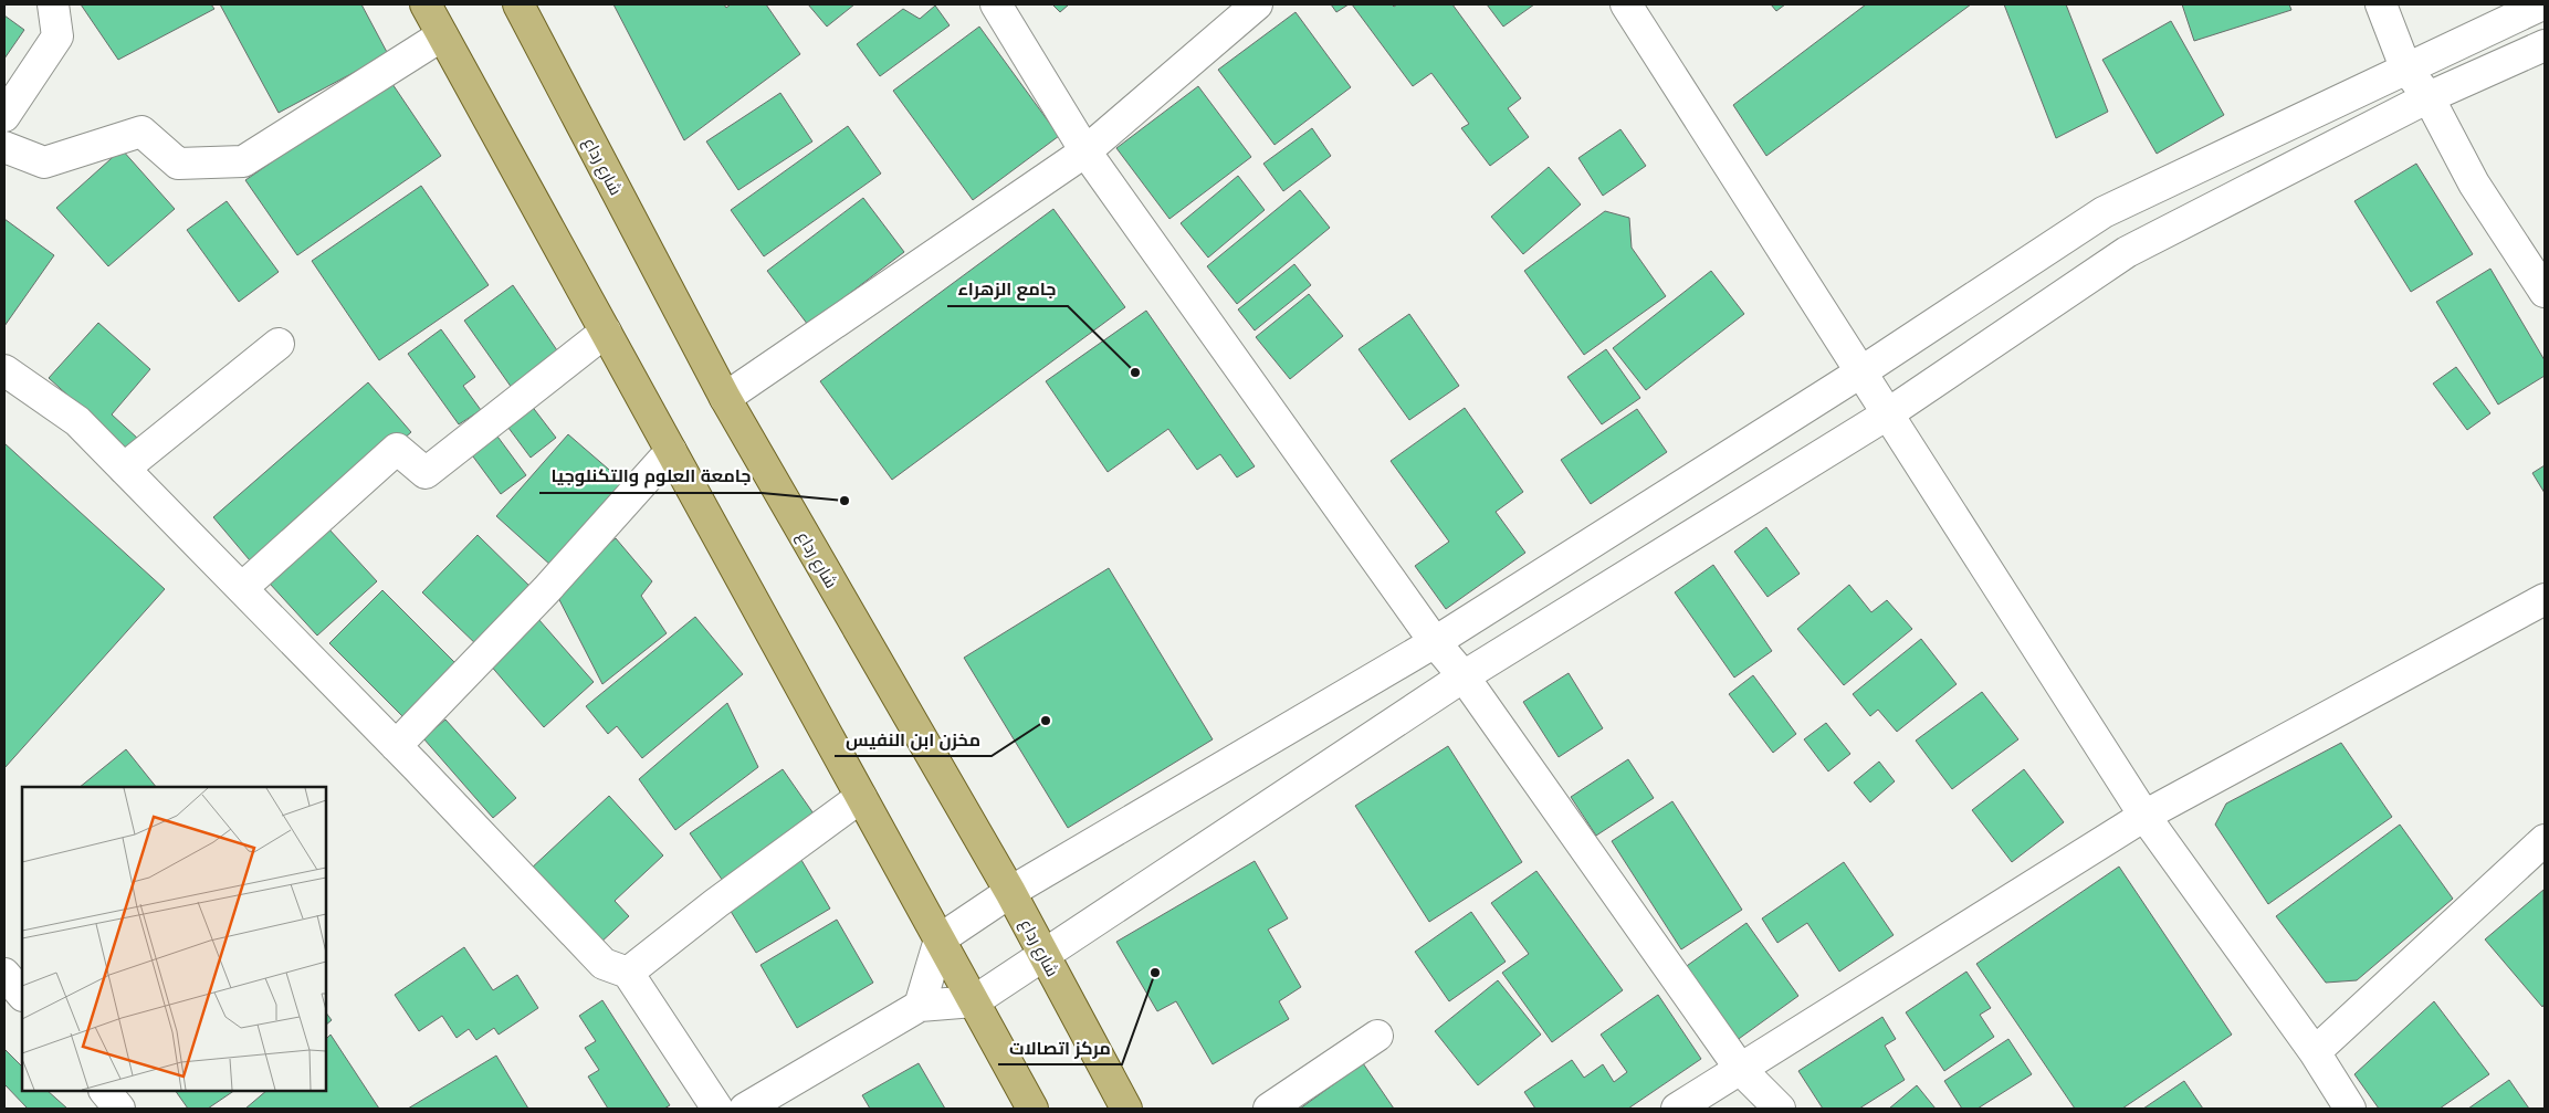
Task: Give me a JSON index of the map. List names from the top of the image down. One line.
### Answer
{"streets":{"main road":["شارع رداع"]},"places":["جامع الزهراء","جامعة العلوم والتكنلوجيا","مخزن ابن النفيس","مركز اتصالات"]}
